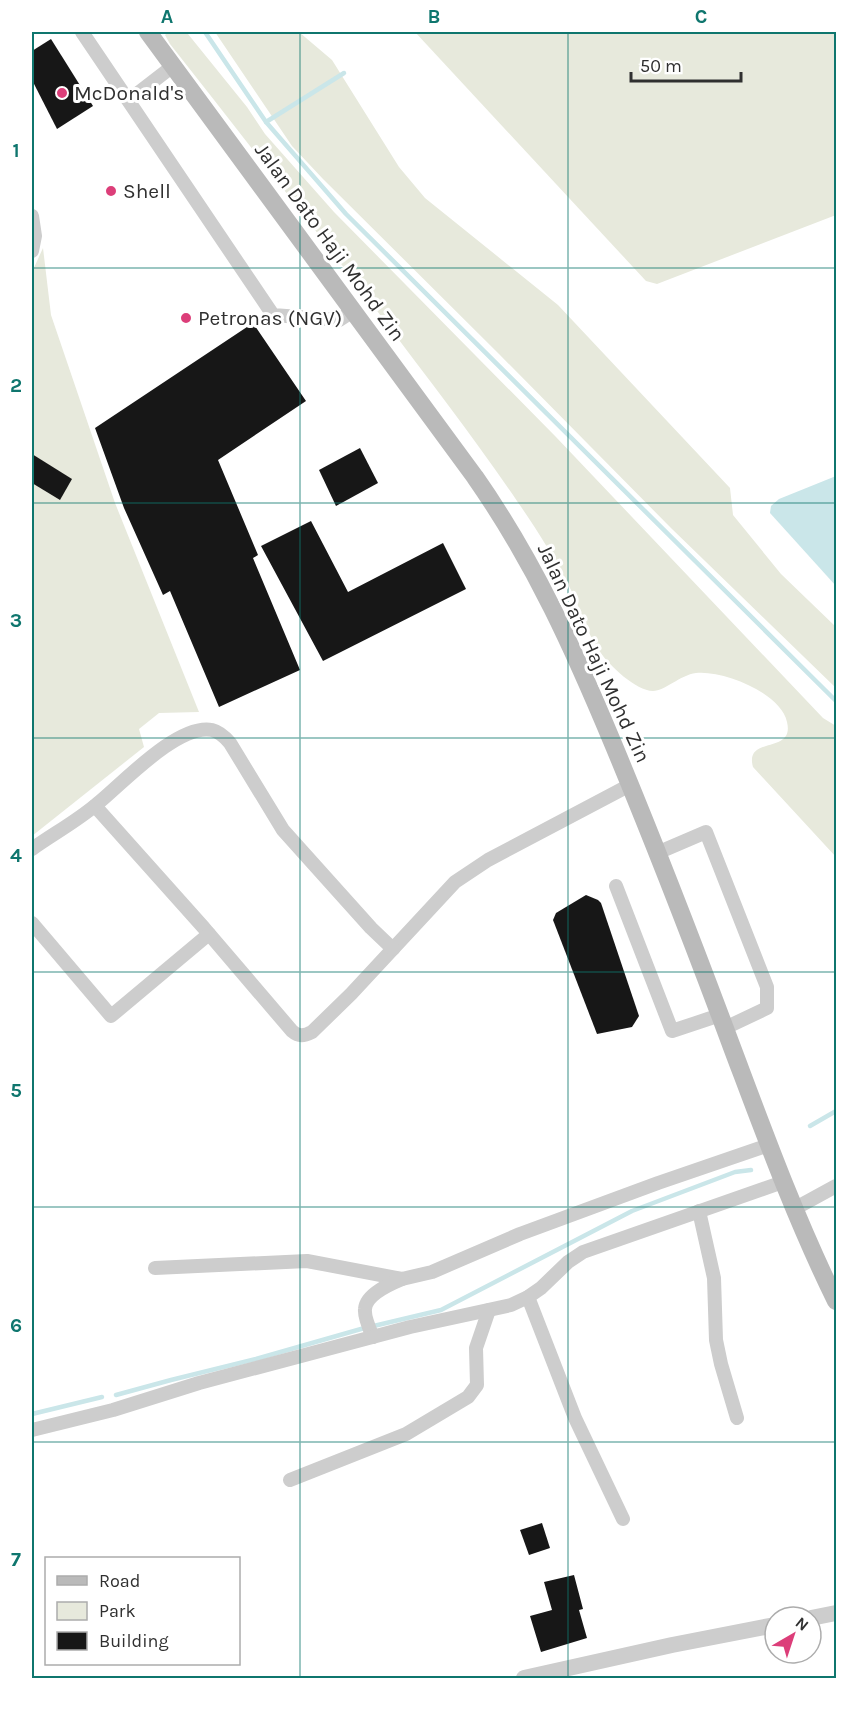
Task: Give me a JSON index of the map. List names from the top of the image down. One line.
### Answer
{"streets":{"main road":["Jalan Dato Haji Mohd Zin"]},"places":["McDonald's","Shell","Petronas (NGV)"],"legend":["Road","Park","Building"],"scale_bar":"50 m","north":"top right","grid":{"columns":["A","B","C"],"rows":["1","2","3","4","5","6","7"]}}
